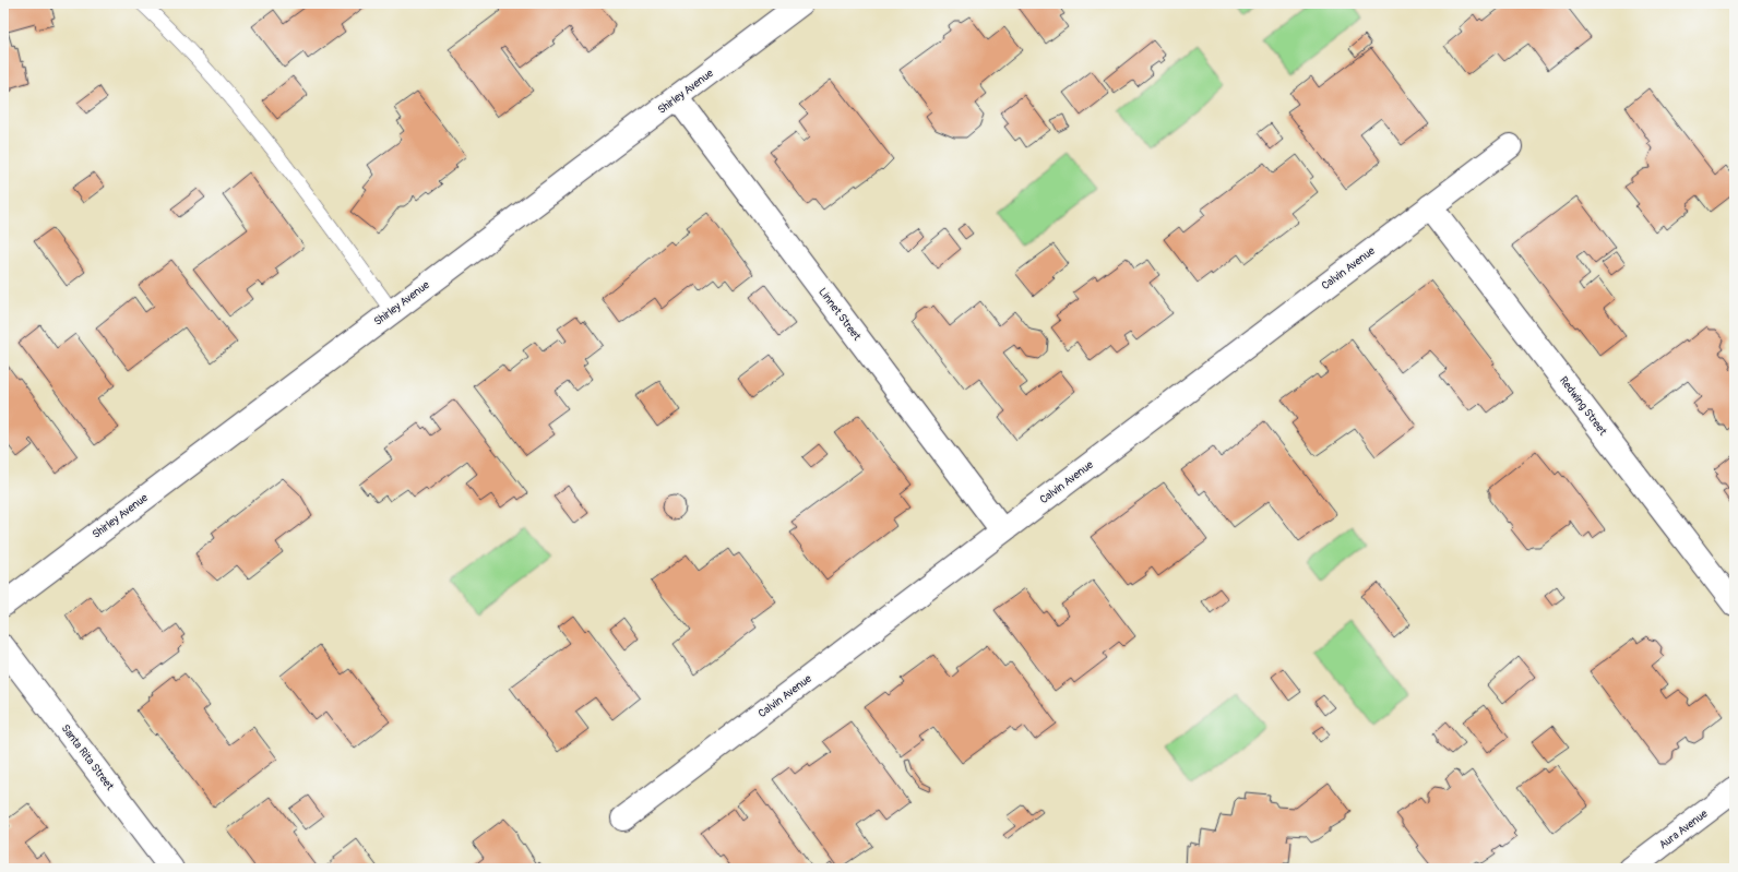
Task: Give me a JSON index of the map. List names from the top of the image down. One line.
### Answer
{"streets":{"street":["Shirley Avenue","Calvin Avenue","Linnet Street","Redwing Street","Santa Rita Street","Aura Avenue"]},"crossings":[["Shirley Avenue","Linnet Street"],["Calvin Avenue","Linnet Street"],["Calvin Avenue","Redwing Street"]]}
